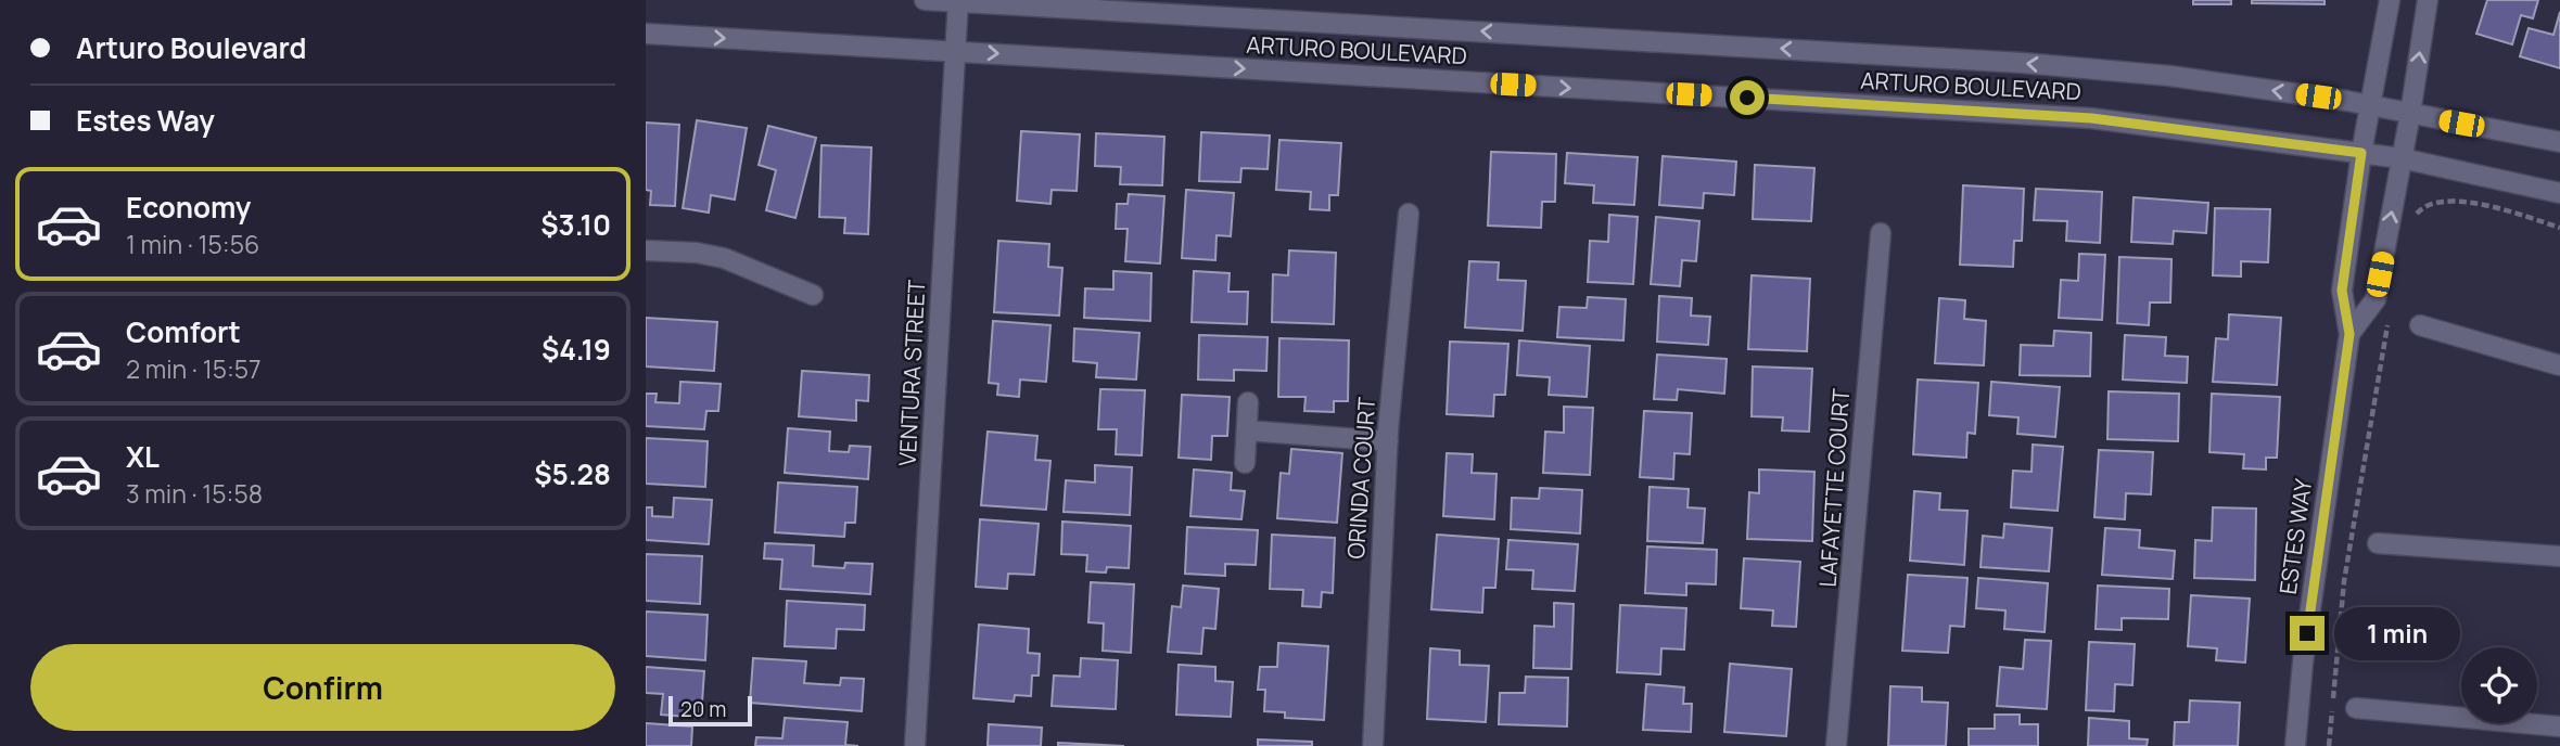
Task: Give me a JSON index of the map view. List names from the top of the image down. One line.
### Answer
{"streets":{"street":["ARTURO BOULEVARD","VENTURA STREET","ORINDA COURT","LAFAYETTE COURT","ESTES WAY"]},"crossings":[["ARTURO BOULEVARD","VENTURA STREET"],["ARTURO BOULEVARD","ESTES WAY"]],"scale_bar":"20 m","page":{"banner":["Arturo Boulevard","Estes Way"],"list":[{"name":"Economy","note":"1 min · 15:56","value":"$3.10"},{"name":"Comfort","note":"2 min · 15:57","value":"$4.19"},{"name":"XL","note":"3 min · 15:58","value":"$5.28"}],"bubble":"1 min","buttons":"Confirm","scale":"20 m"}}
